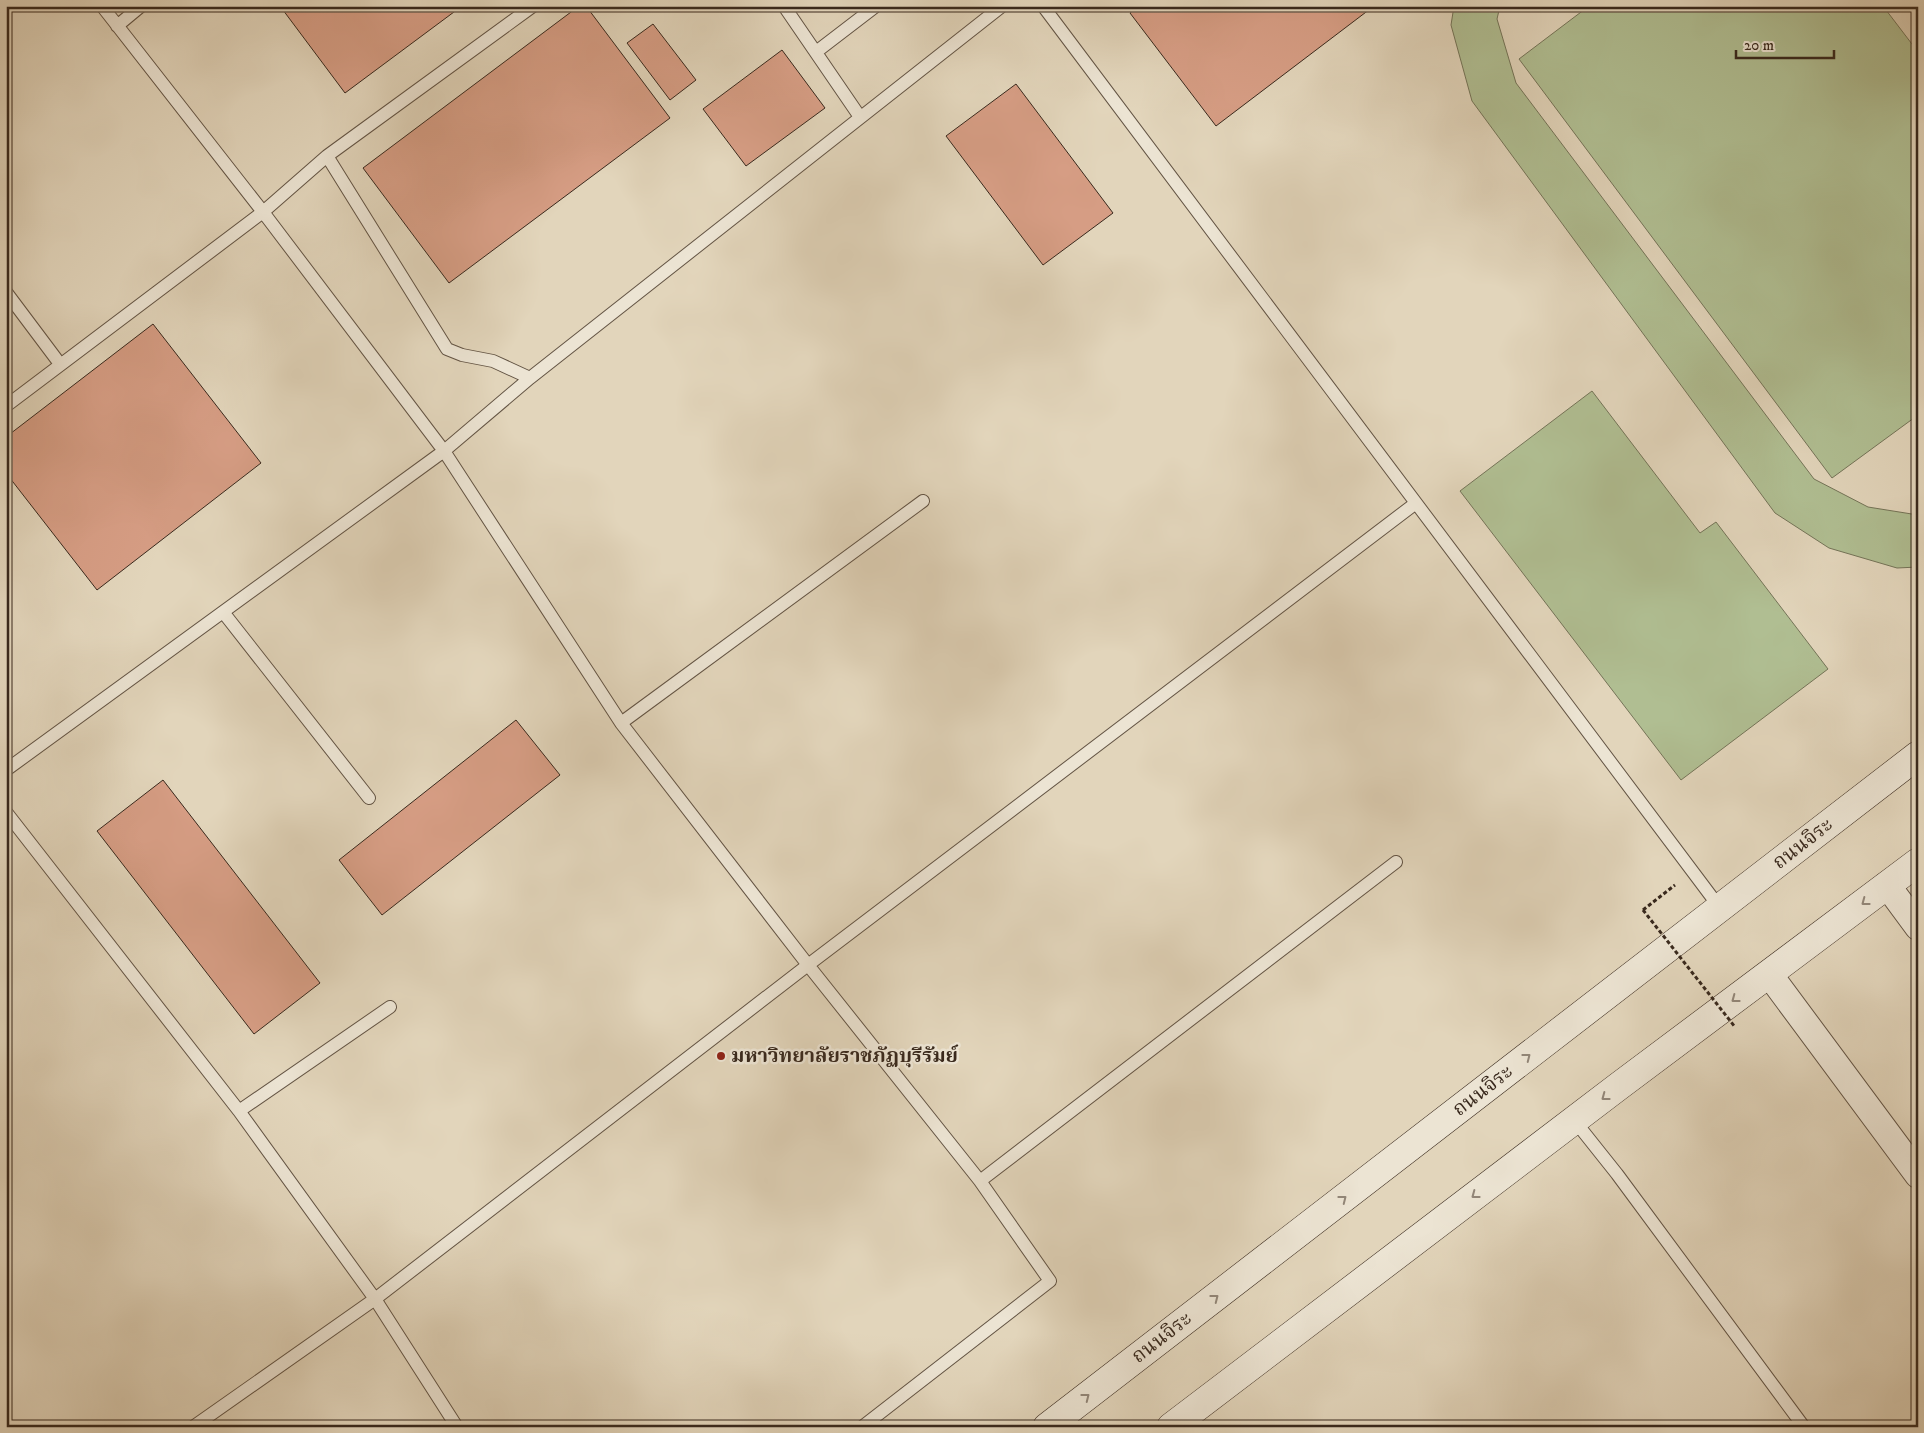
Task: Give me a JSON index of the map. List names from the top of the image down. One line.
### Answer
{"streets":{"main road":["ถนนจิระ"]},"places":["มหาวิทยาลัยราชภัฏบุรีรัมย์"],"scale_bar":"20 m"}
